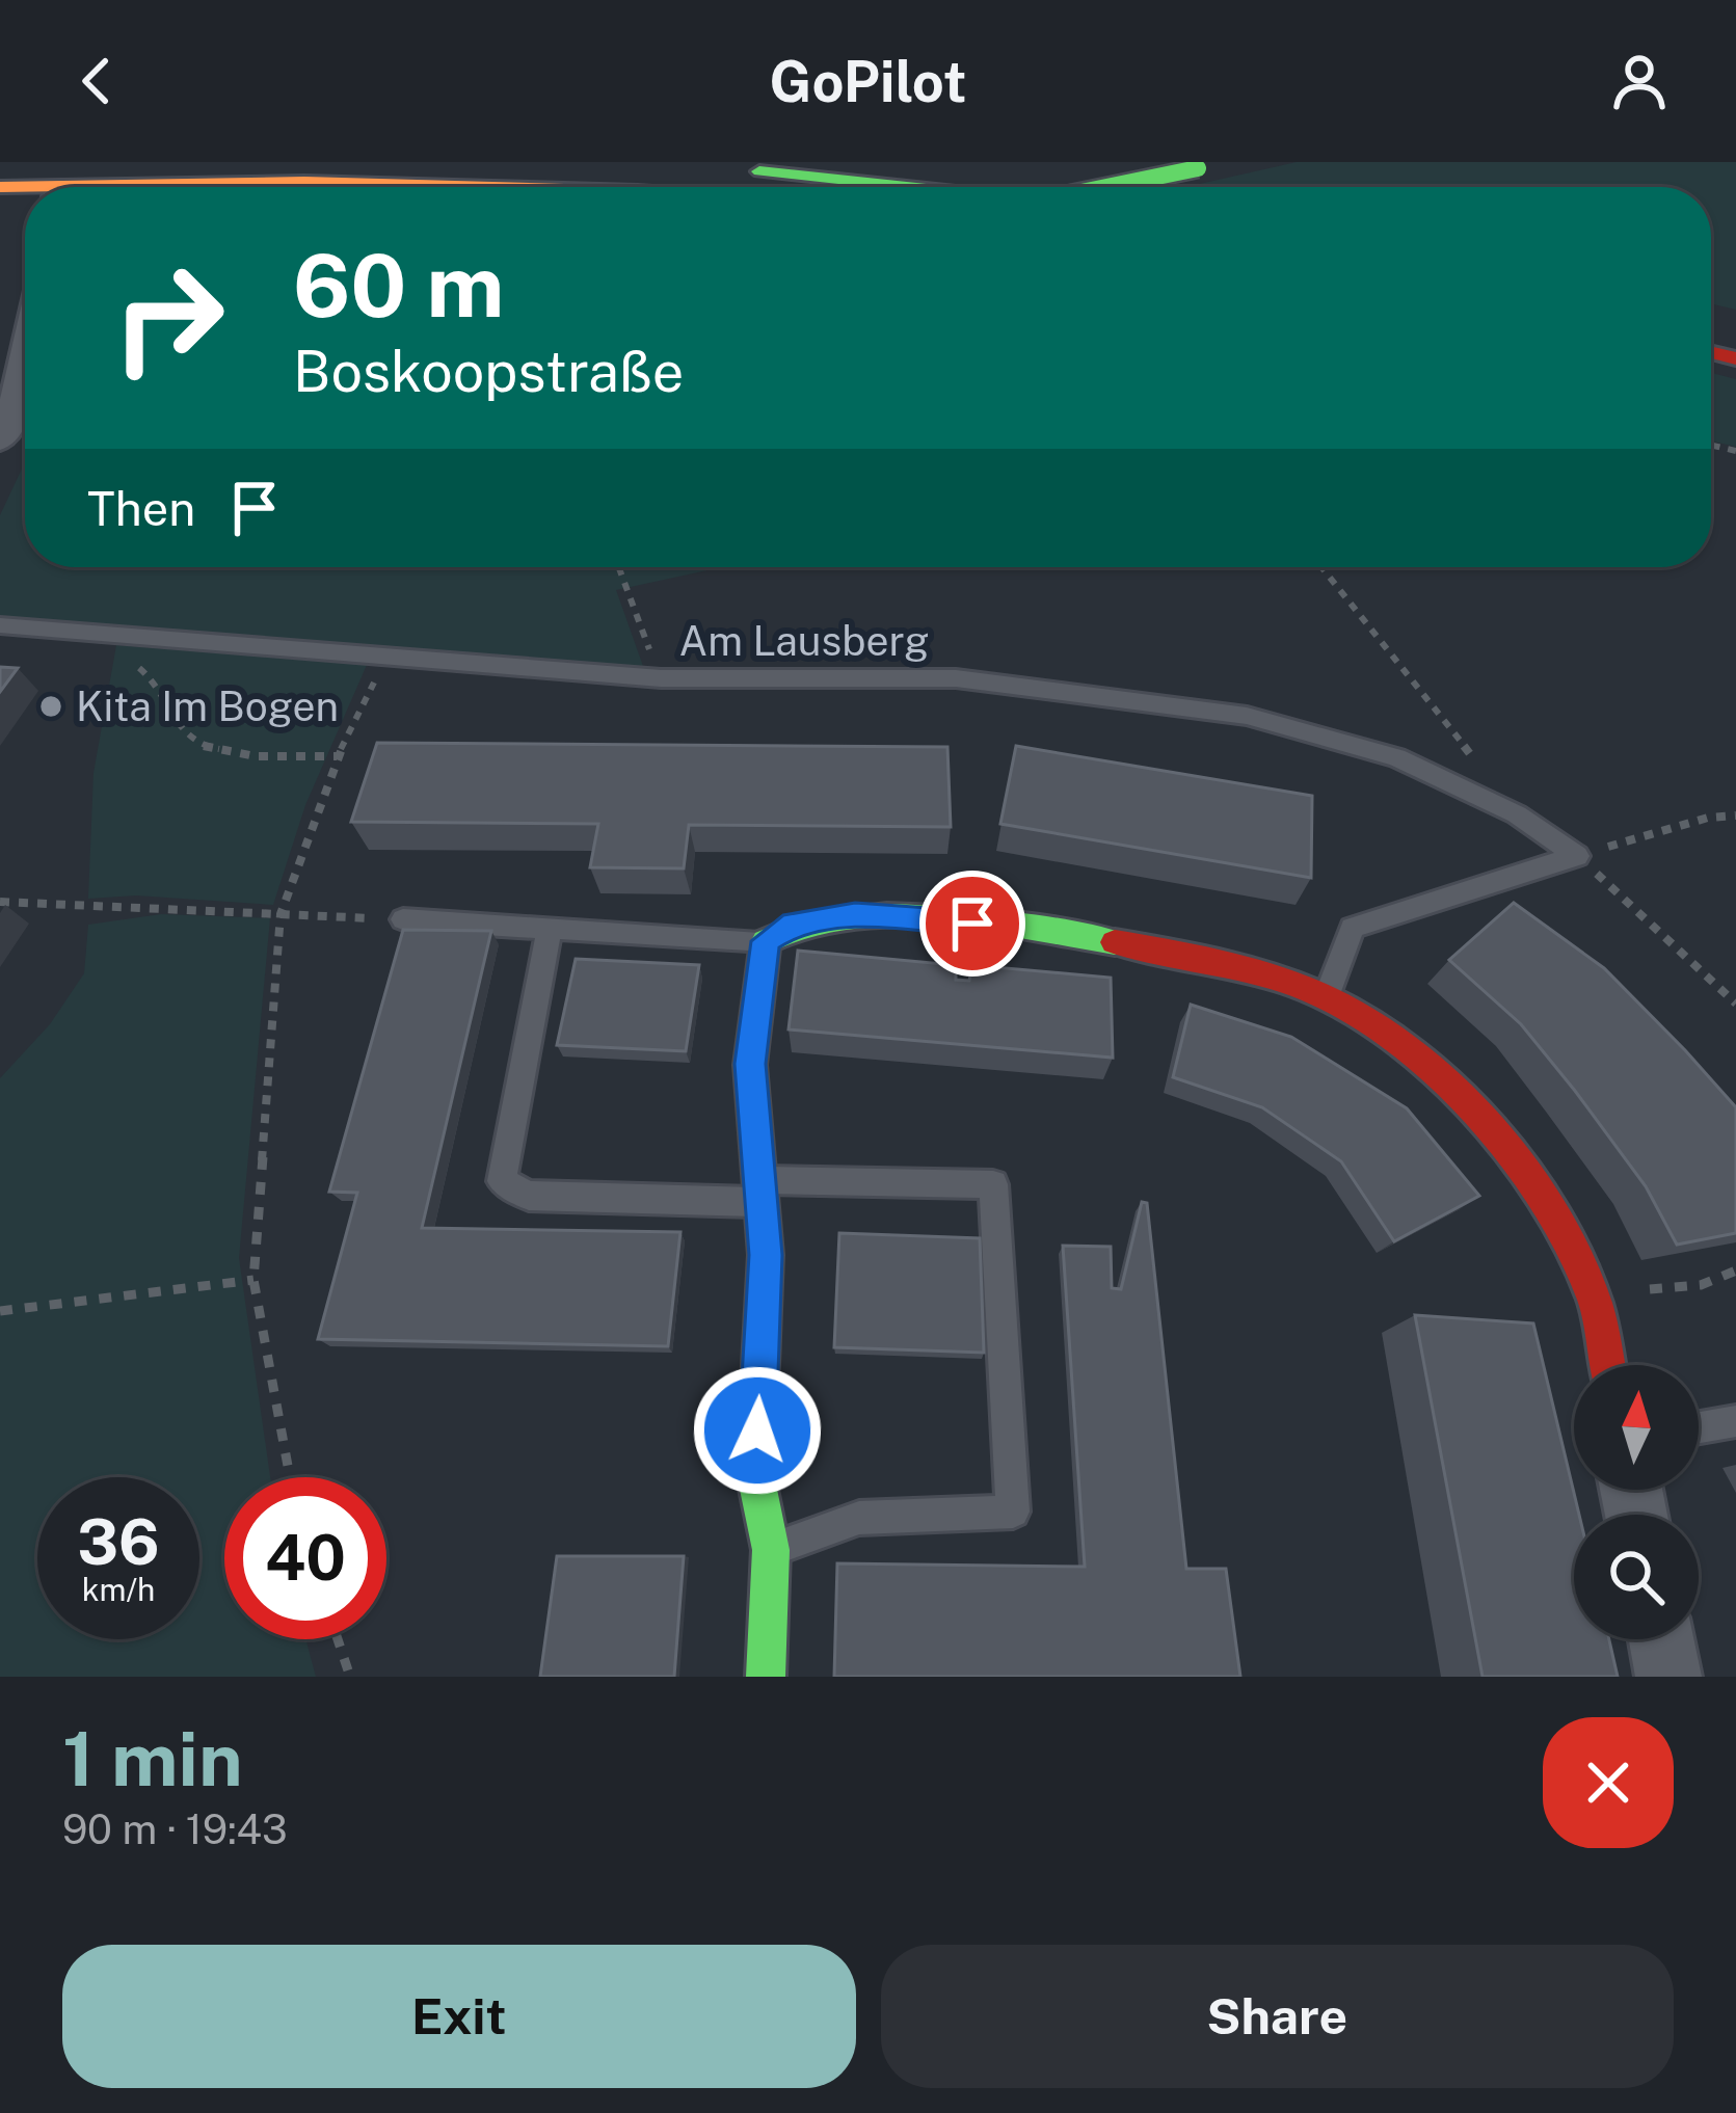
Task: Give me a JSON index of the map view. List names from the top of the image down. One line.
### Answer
{"streets":{"lane":["Am Lausberg"]},"places":["Kita Im Bogen"],"north":"top","page":{"header":"GoPilot","turn":["60 m","Boskoopstraße"],"then":"Then","speed":"36 km/h","limit":"40","heading":["1 min","90 m · 19:43"],"buttons":["Exit","Share"]}}
